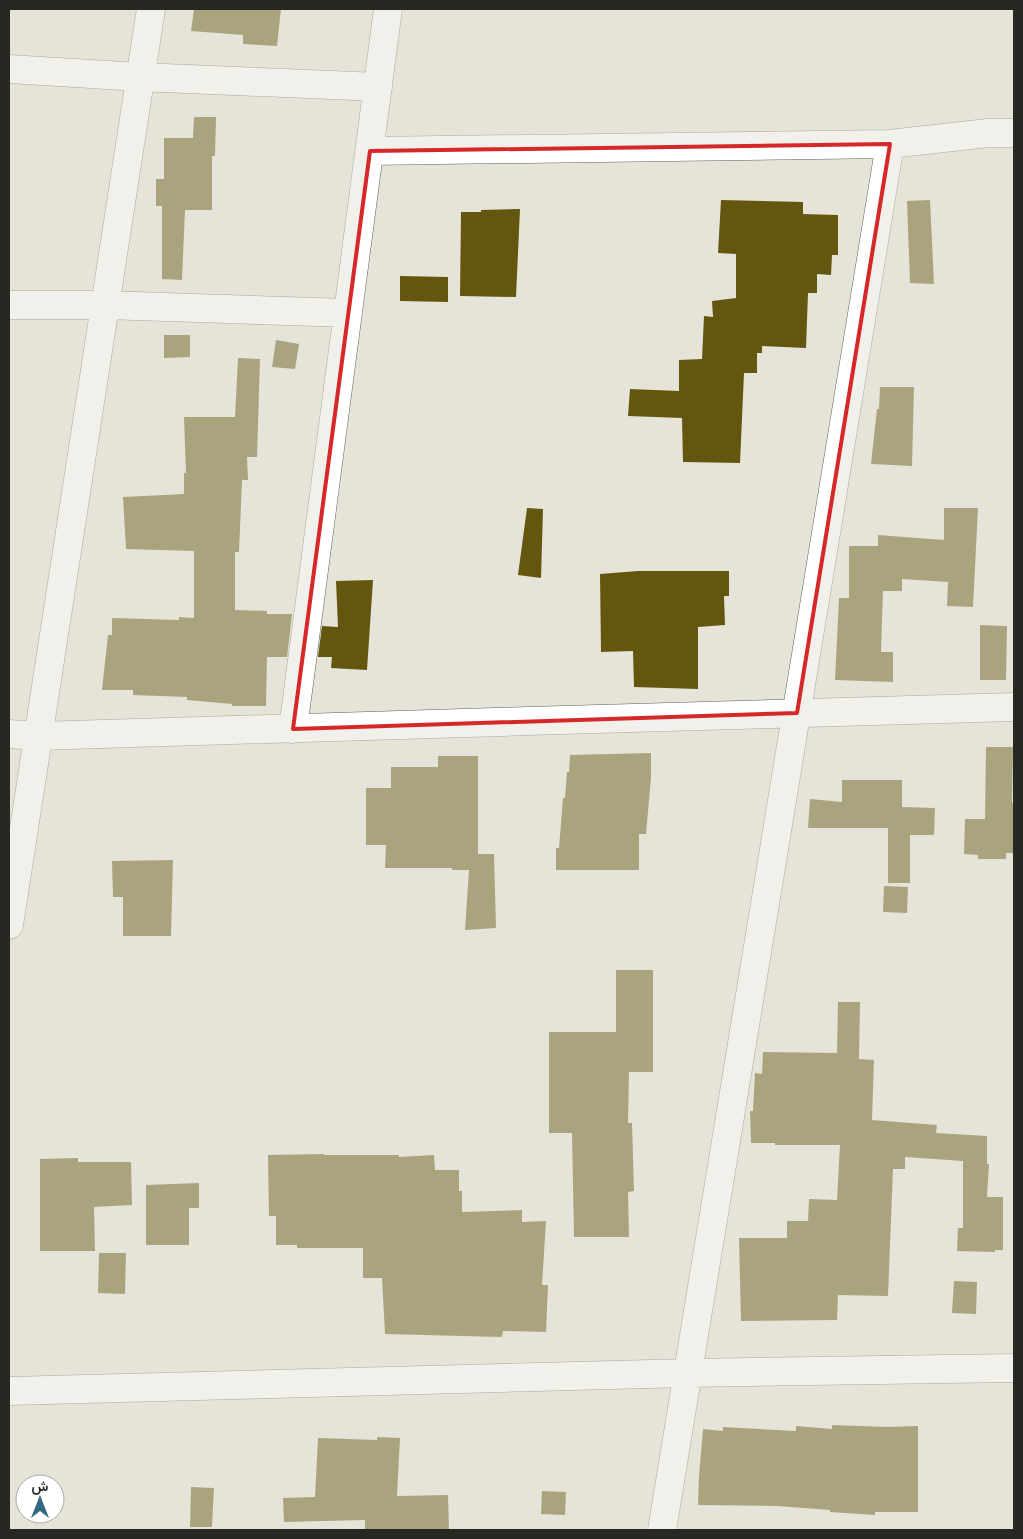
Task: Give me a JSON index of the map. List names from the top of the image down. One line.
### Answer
{"north":"top"}
